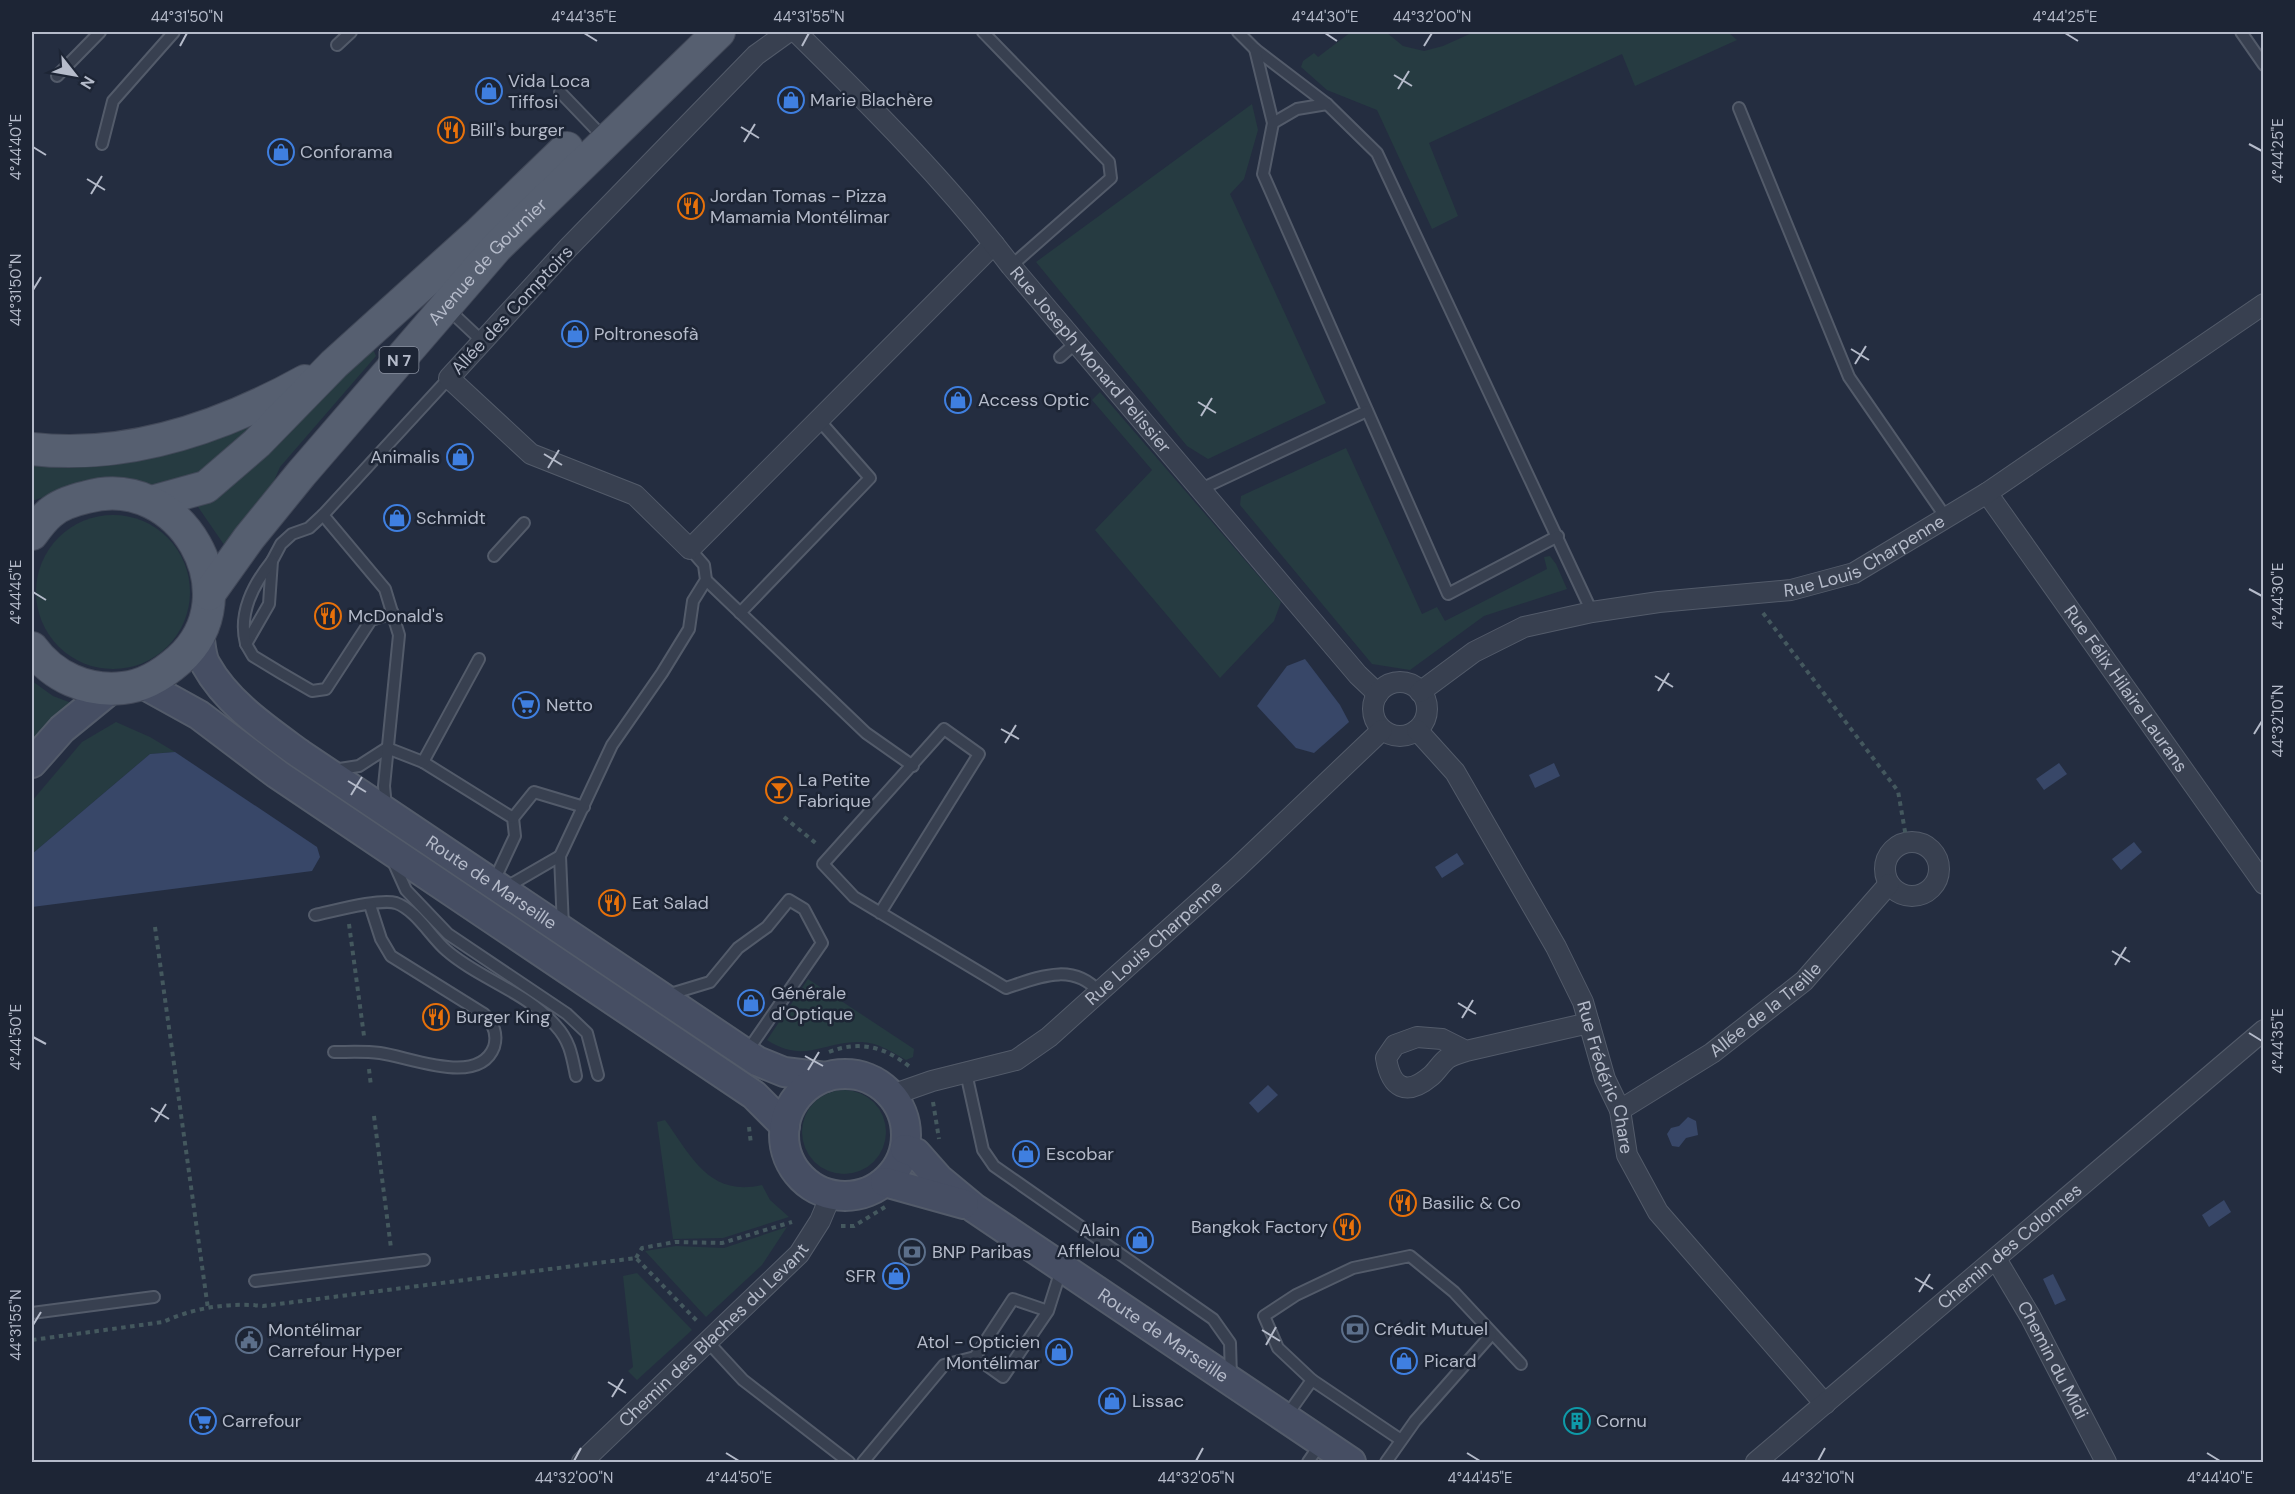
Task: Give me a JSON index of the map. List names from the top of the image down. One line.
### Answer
{"streets":{"main road":["Avenue de Gournier","N 7","Route de Marseille"],"street":["Allée des Comptoirs","Rue Joseph Monard Pelissier","Rue Louis Charpenne","Rue Félix Hilaire Laurans","Allée de la Treille","Rue Frédéric Chare","Chemin des Colonnes","Chemin des Blaches du Levant","Chemin du Midi"]},"crossings":[["Avenue de Gournier","N 7"],["Rue Joseph Monard Pelissier","Rue Louis Charpenne"],["Rue Joseph Monard Pelissier","Rue Frédéric Chare"],["Rue Louis Charpenne","Rue Félix Hilaire Laurans"],["Rue Louis Charpenne","Route de Marseille"],["Rue Louis Charpenne","Rue Frédéric Chare"],["Rue Louis Charpenne","Chemin des Blaches du Levant"],["Route de Marseille","Chemin des Blaches du Levant"],["Allée de la Treille","Rue Frédéric Chare"],["Rue Frédéric Chare","Chemin des Colonnes"],["Chemin des Colonnes","Chemin du Midi"]],"places":{"shop":["Vida Loca Tiffosi","Marie Blachère","Conforama","Poltronesofà","Access Optic","Animalis","Schmidt","Générale d'Optique","Escobar","Alain Afflelou","SFR","Atol - Opticien Montélimar","Picard","Lissac"],"restaurant":["Bill's burger","Jordan Tomas - Pizza Mamamia Montélimar","McDonald's","Eat Salad","Burger King","Basilic & Co","Bangkok Factory"],"supermarket":["Netto","Carrefour"],"bar":["La Petite Fabrique"],"bank":["BNP Paribas","Crédit Mutuel"],"public building":["Montélimar Carrefour Hyper"],"building":["Cornu"]},"north":"bottom right","coordinates":["44°31'50\"N","4°44'35\"E","44°31'55\"N","4°44'30\"E","44°32'00\"N","4°44'25\"E","4°44'40\"E","4°44'45\"E","44°32'10\"N","4°44'50\"E","44°32'05\"N"]}
